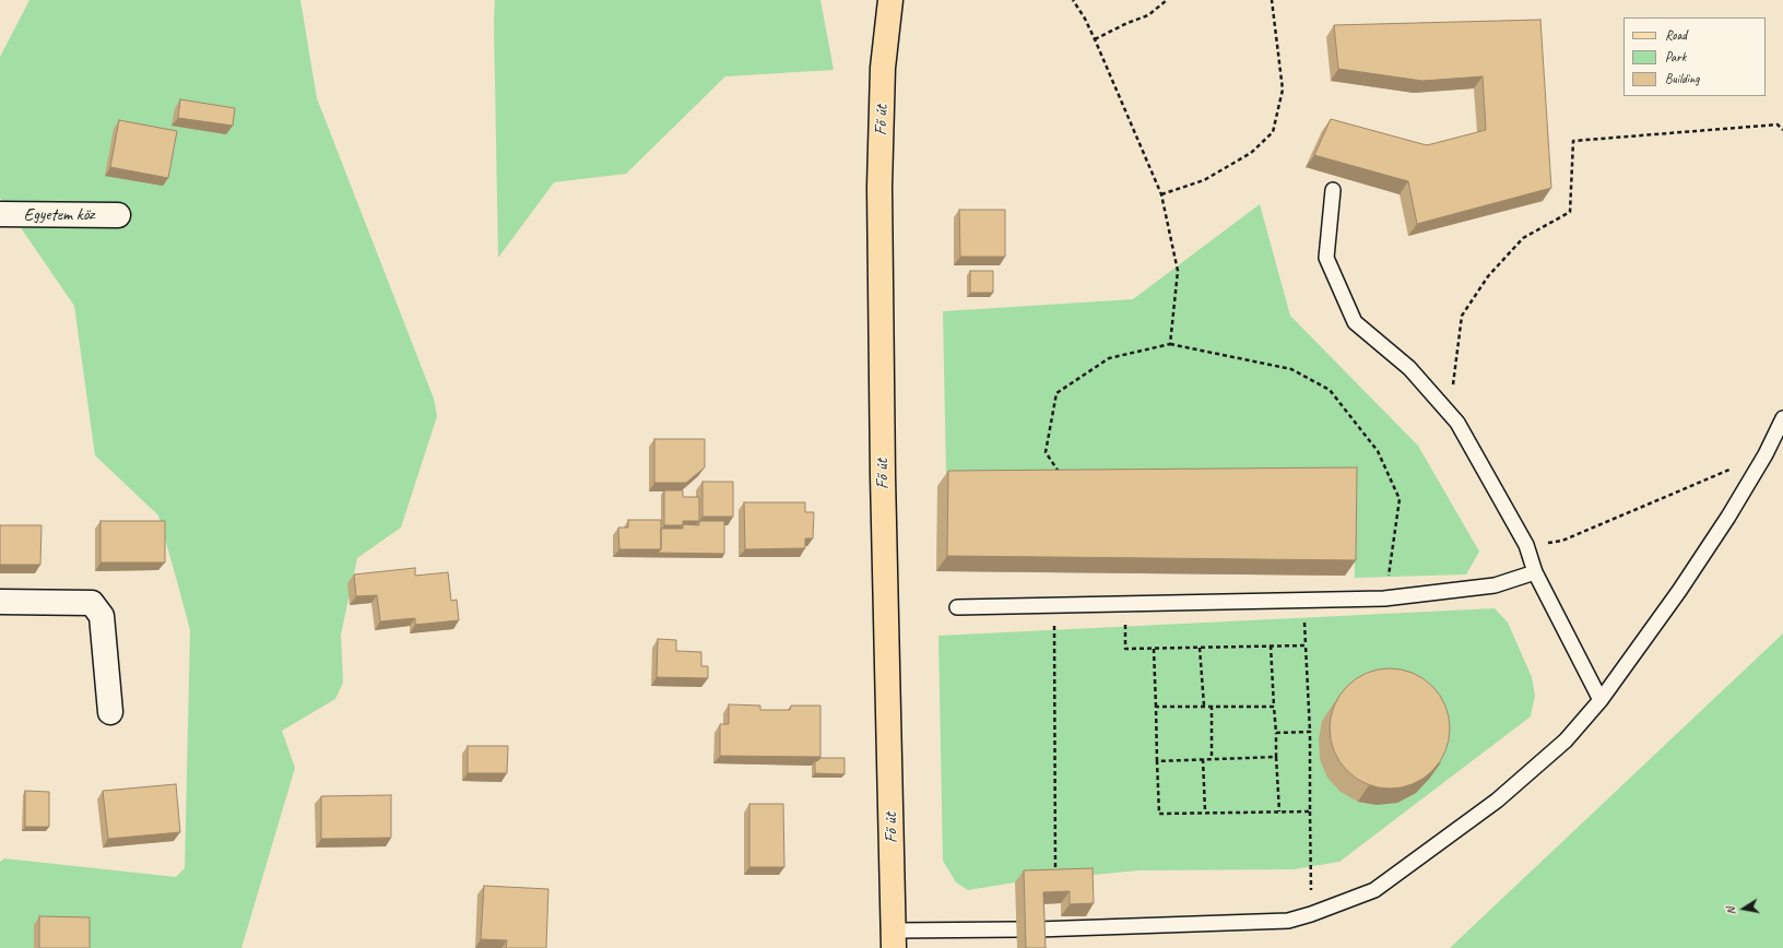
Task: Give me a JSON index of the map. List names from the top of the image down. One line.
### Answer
{"streets":{"main road":["Fő út"],"street":["Egyetem köz"]},"legend":["Road","Park","Building"],"north":"left"}
